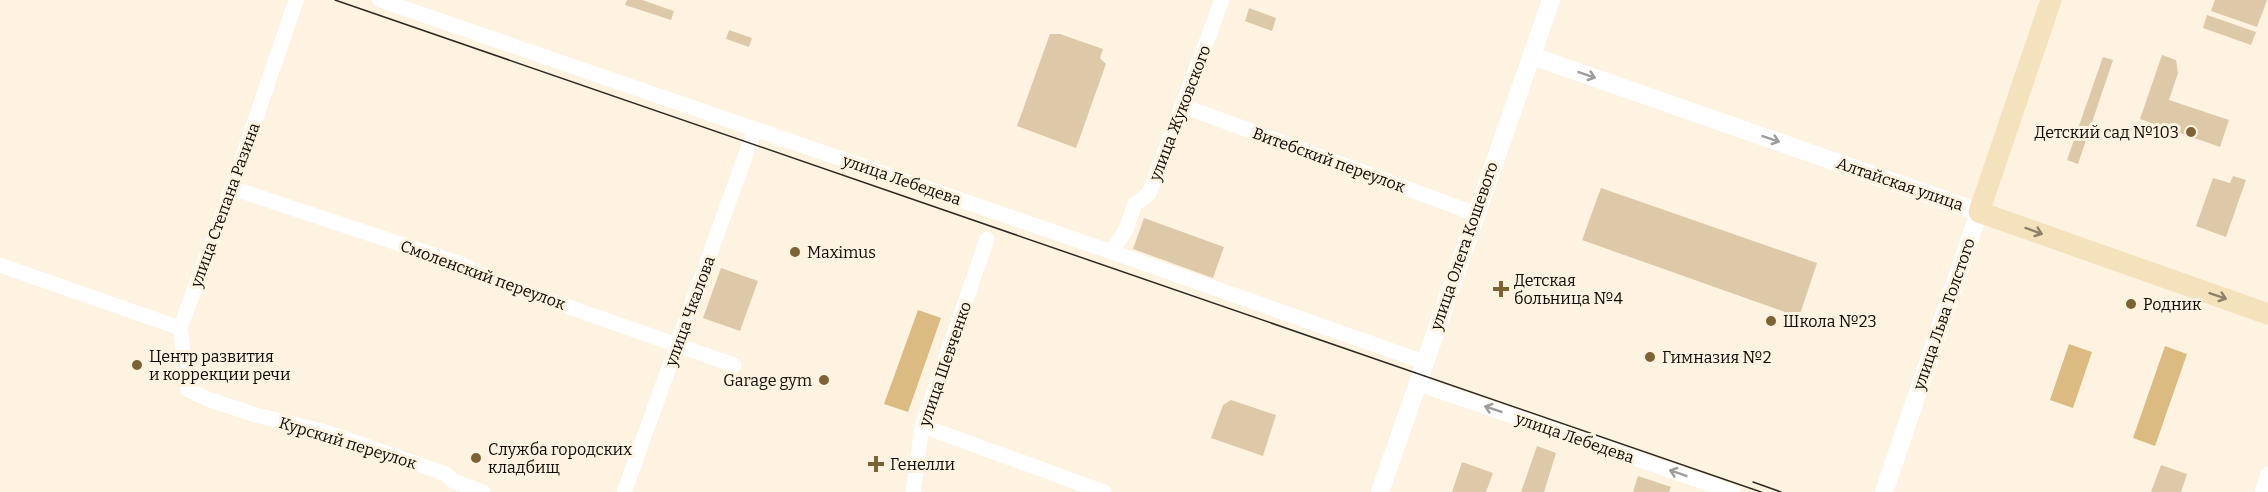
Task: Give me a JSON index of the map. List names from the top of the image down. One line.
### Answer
{"streets":{"main road":["Алтайская улица","улица Льва Толстого"],"street":["улица Жуковского","Витебский переулок","улица Лебедева","улица Степана Разина","улица Олега Кошевого","Смоленский переулок","улица Чкалова","улица Шевченко","Курский переулок"]},"crossings":[["улица Жуковского","Витебский переулок"],["улица Жуковского","улица Лебедева"],["Витебский переулок","улица Олега Кошевого"],["улица Лебедева","улица Олега Кошевого"],["улица Лебедева","улица Чкалова"],["Алтайская улица","улица Олега Кошевого"],["Алтайская улица","улица Льва Толстого"],["улица Степана Разина","Смоленский переулок"],["улица Степана Разина","Курский переулок"],["Смоленский переулок","улица Чкалова"]],"one_way":["Алтайская улица"],"places":{"other":["Детский сад №103","Maximus","Родник","Школа №23","Гимназия №2","Центр развития и коррекции речи","Garage gym","Служба городских кладбищ"],"health":["Детская больница №4","Генелли"]}}
